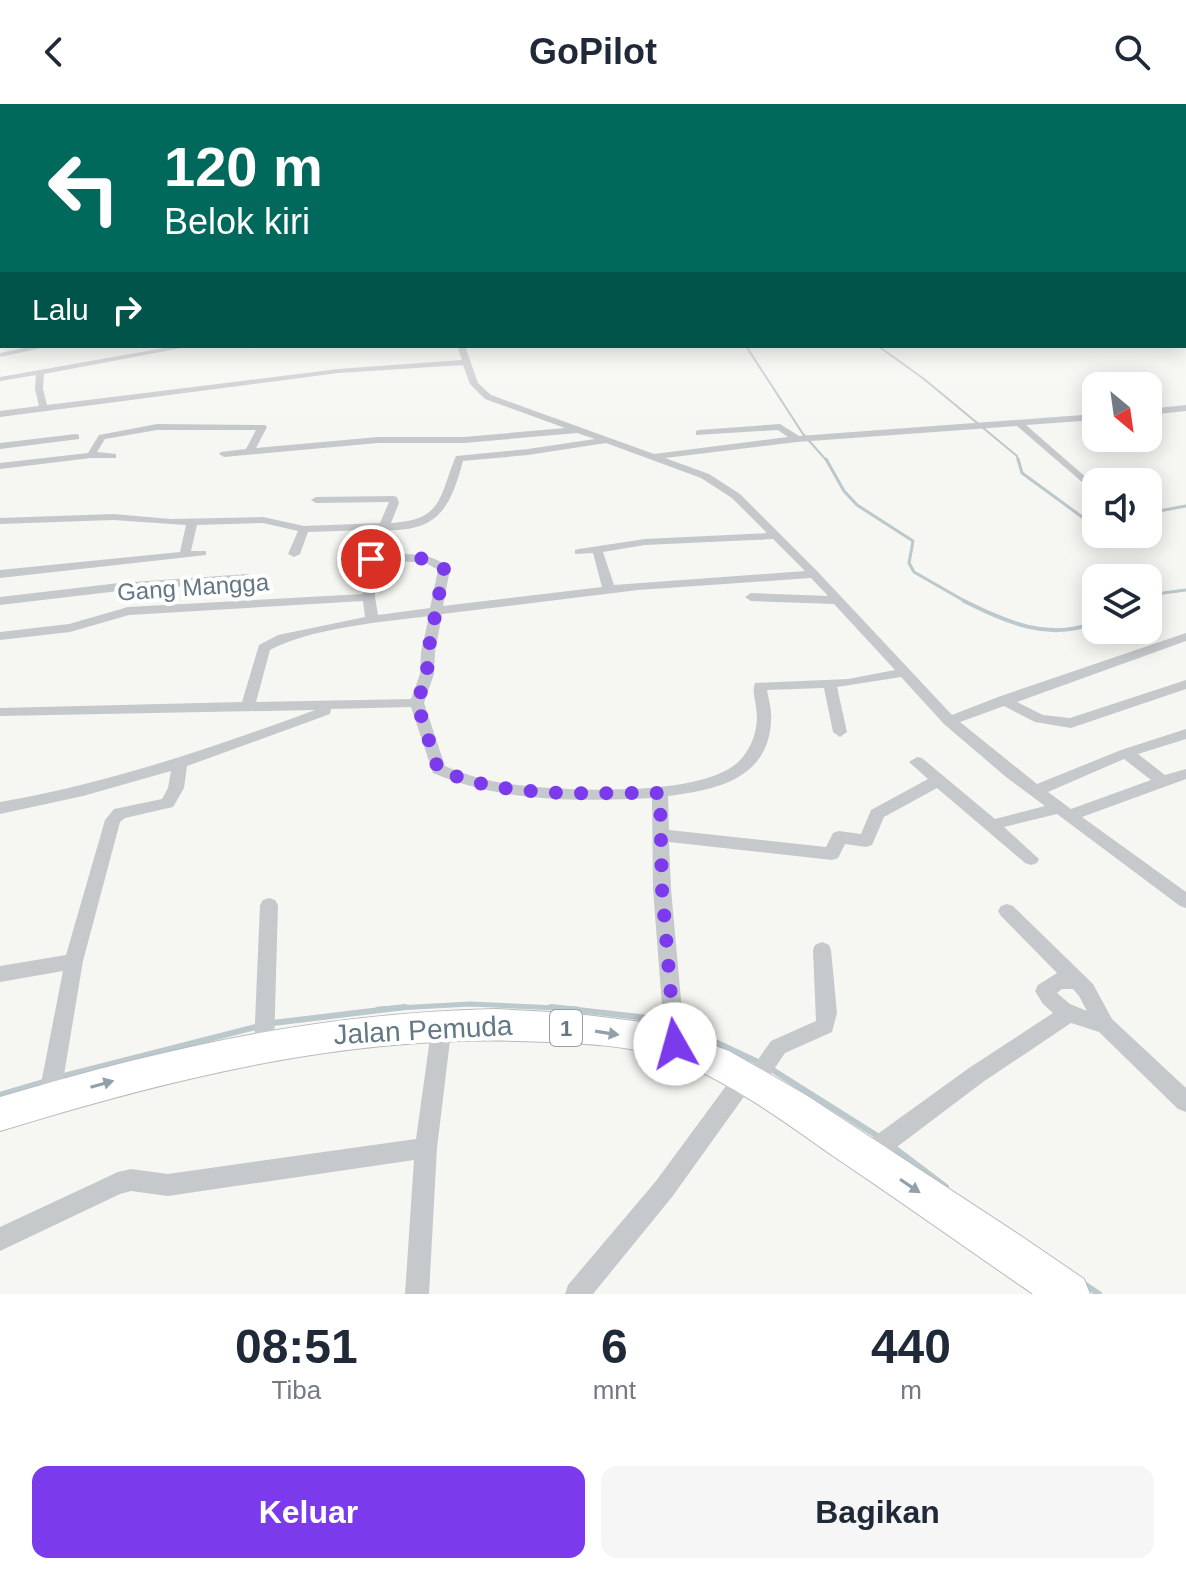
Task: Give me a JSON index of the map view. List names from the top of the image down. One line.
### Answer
{"streets":{"highway":["1","Jalan Pemuda"],"street":["Gang Mangga"]},"one_way":["Jalan Pemuda"],"north":"bottom right","page":{"header":"GoPilot","turn":["120 m","Belok kiri"],"then":"Lalu","eta":["08:51","Tiba","6","mnt","440","m"],"buttons":["Keluar","Bagikan"]}}
